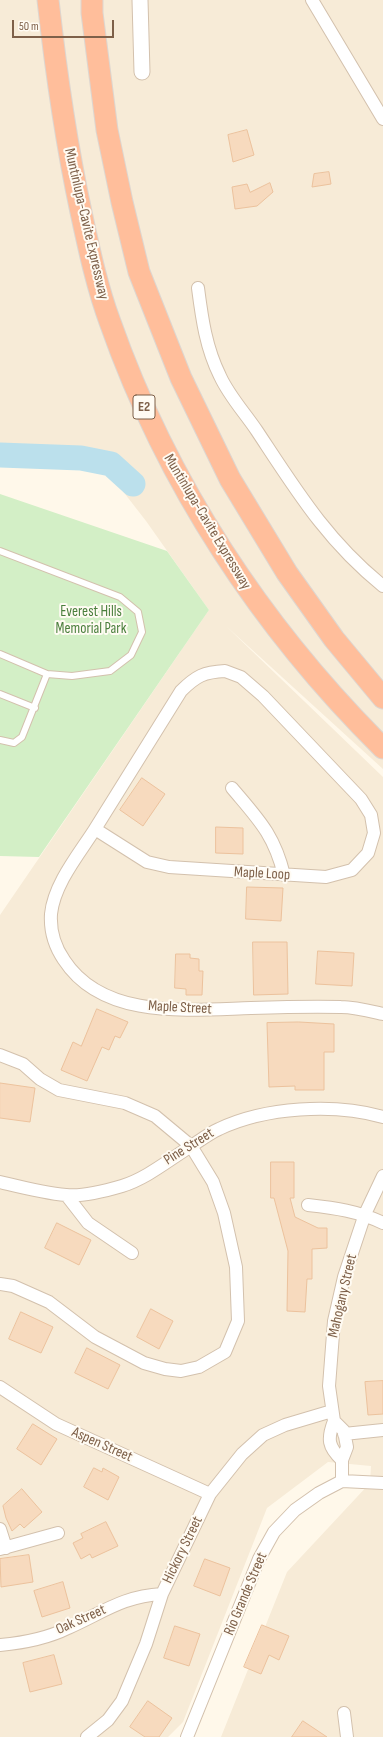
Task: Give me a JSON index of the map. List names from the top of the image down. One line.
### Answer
{"streets":{"highway":["Muntinlupa-Cavite Expressway","E2"],"street":["Maple Loop","Maple Street","Pine Street","Mahogany Street","Aspen Street","Hickory Street","Rio Grande Street","Oak Street"]},"crossings":[["Maple Loop","Maple Street"],["Mahogany Street","Hickory Street"],["Aspen Street","Hickory Street"],["Hickory Street","Oak Street"]],"parks":["Everest Hills Memorial Park"],"scale_bar":"50 m"}
